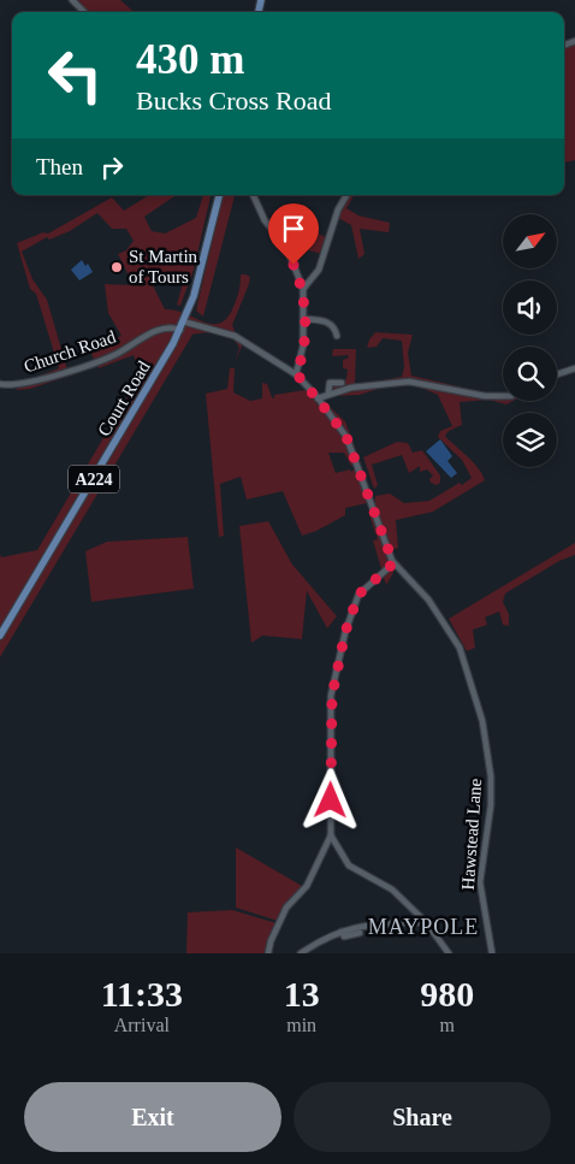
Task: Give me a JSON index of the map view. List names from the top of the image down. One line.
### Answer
{"streets":{"main road":["Court Road","A224"],"street":["Church Road","Hawstead Lane"]},"crossings":[["Church Road","Court Road"]],"districts":["MAYPOLE"],"places":["St Martin of Tours"],"north":"top right","page":{"turn":["430 m","Bucks Cross Road"],"then":"Then","eta":["11:33","Arrival","13","min","980","m"],"buttons":["Exit","Share"]}}
